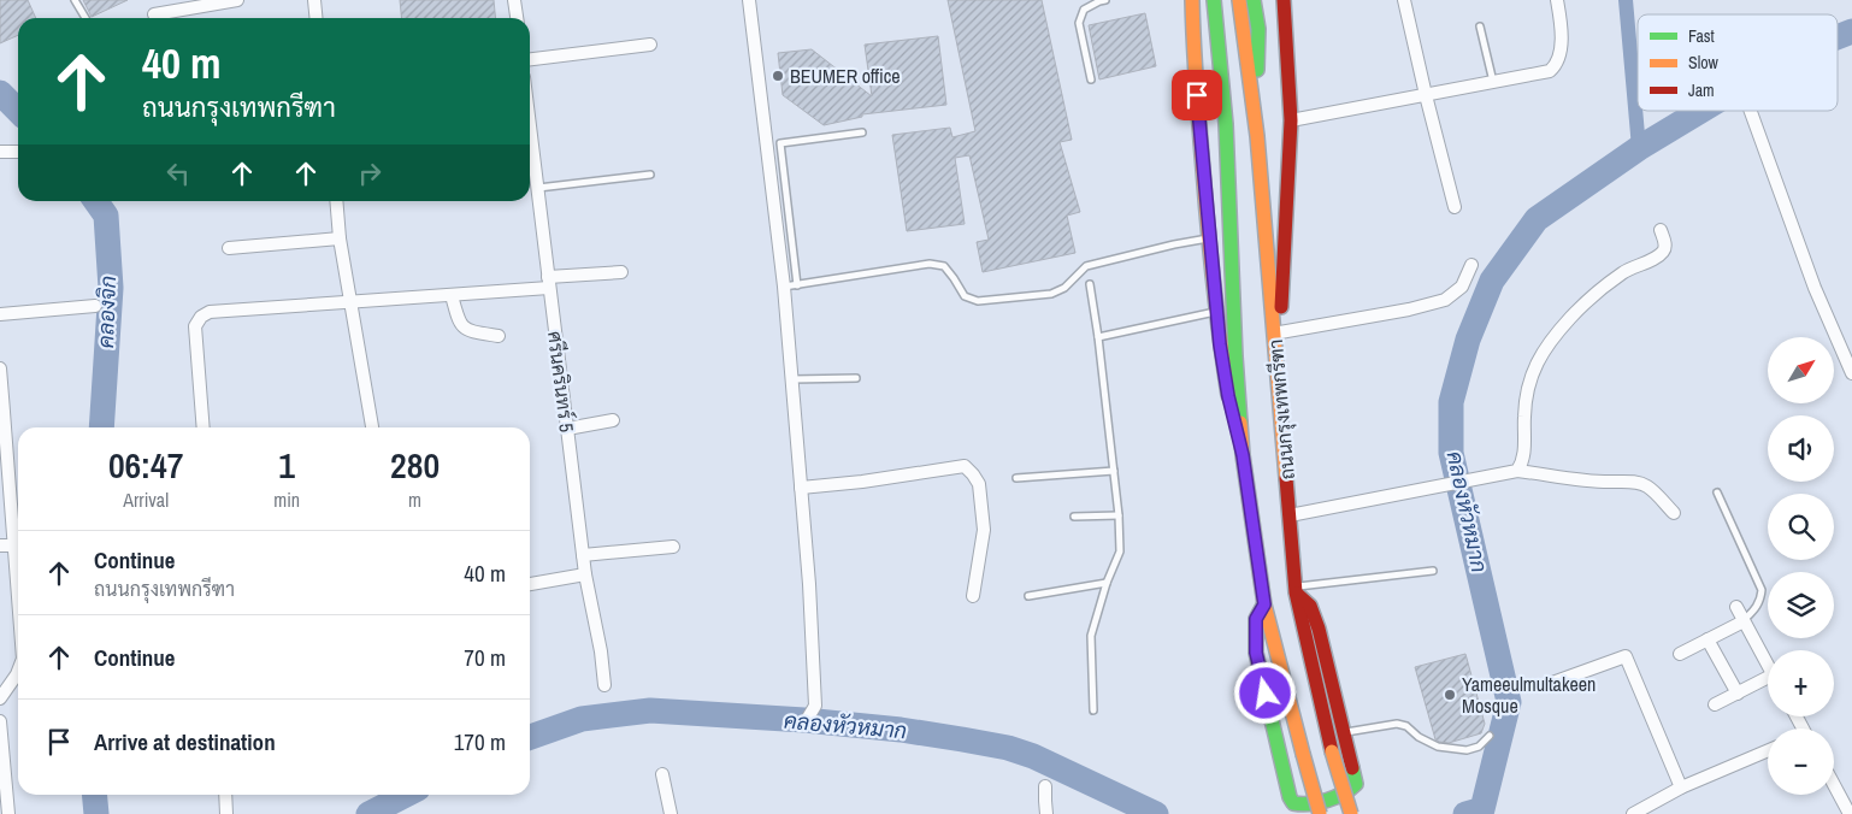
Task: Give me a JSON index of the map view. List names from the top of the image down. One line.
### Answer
{"streets":{"main road":["ถนนกรุงเทพกรีฑา"],"street":["ศรีนครินทร์ 5"]},"water":["คลองจิก","คลองหัวหมาก"],"places":["BEUMER office","Yameeulmultakeen Mosque"],"legend":["Fast","Slow","Jam"],"north":"top right","page":{"turn":["40 m","ถนนกรุงเทพกรีฑา"],"map_buttons":["+","−"],"eta":["06:47","Arrival","1","min","280","m"],"list":[{"name":"Continue","note":"ถนนกรุงเทพกรีฑา","value":"40 m"},{"name":"Continue","value":"70 m"},{"name":"Arrive at destination","value":"170 m"}]}}
